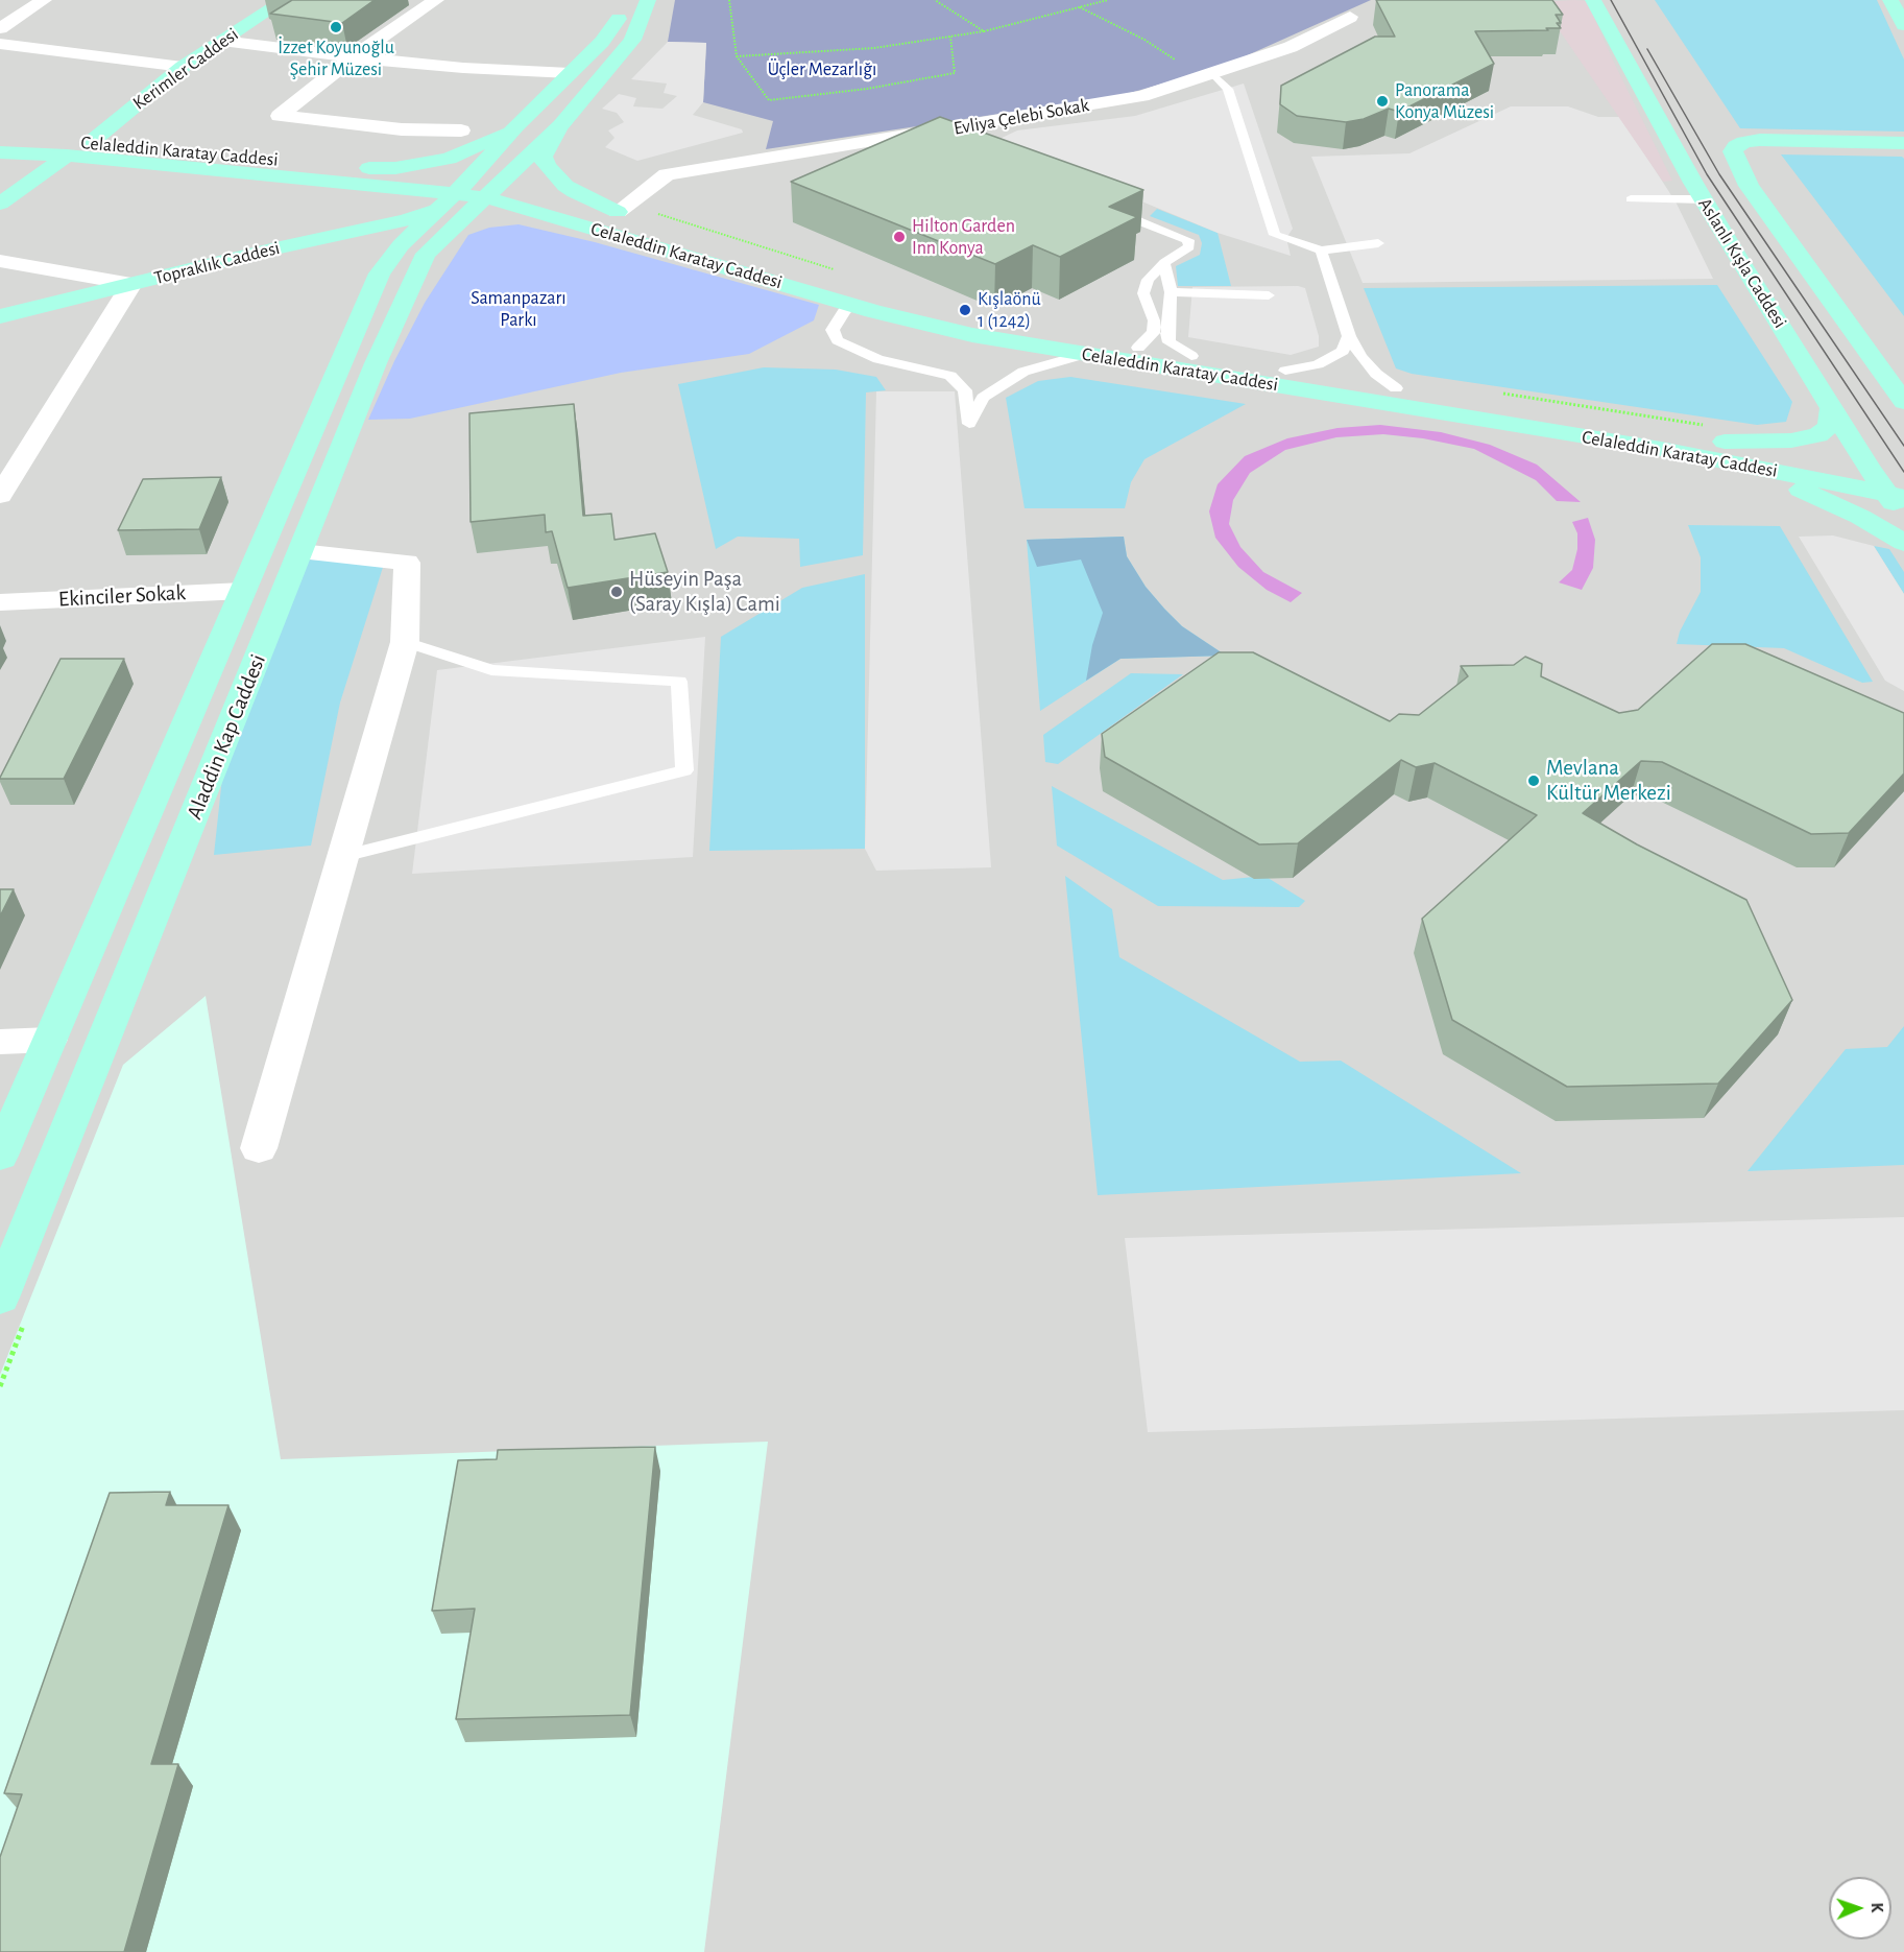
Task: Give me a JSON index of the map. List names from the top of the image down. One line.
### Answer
{"streets":{"main road":["Kerimler Caddesi","Celaleddin Karatay Caddesi","Topraklık Caddesi","Aslanlı Kışla Caddesi","Aladdin Kap Caddesi"],"street":["Evliya Çelebi Sokak","Ekinciler Sokak"]},"crossings":[["Kerimler Caddesi","Celaleddin Karatay Caddesi"],["Evliya Çelebi Sokak","Celaleddin Karatay Caddesi"],["Celaleddin Karatay Caddesi","Aslanlı Kışla Caddesi"],["Celaleddin Karatay Caddesi","Aladdin Kap Caddesi"],["Topraklık Caddesi","Aladdin Kap Caddesi"],["Ekinciler Sokak","Aladdin Kap Caddesi"]],"parks":["Üçler Mezarlığı","Samanpazarı Parkı"],"places":["İzzet Koyunoğlu Şehir Müzesi","Panorama Konya Müzesi","Hilton Garden Inn Konya","Kışlaönü 1 (1242)","Hüseyin Paşa (Saray Kışla) Cami","Mevlana Kültür Merkezi"],"north":"right"}
